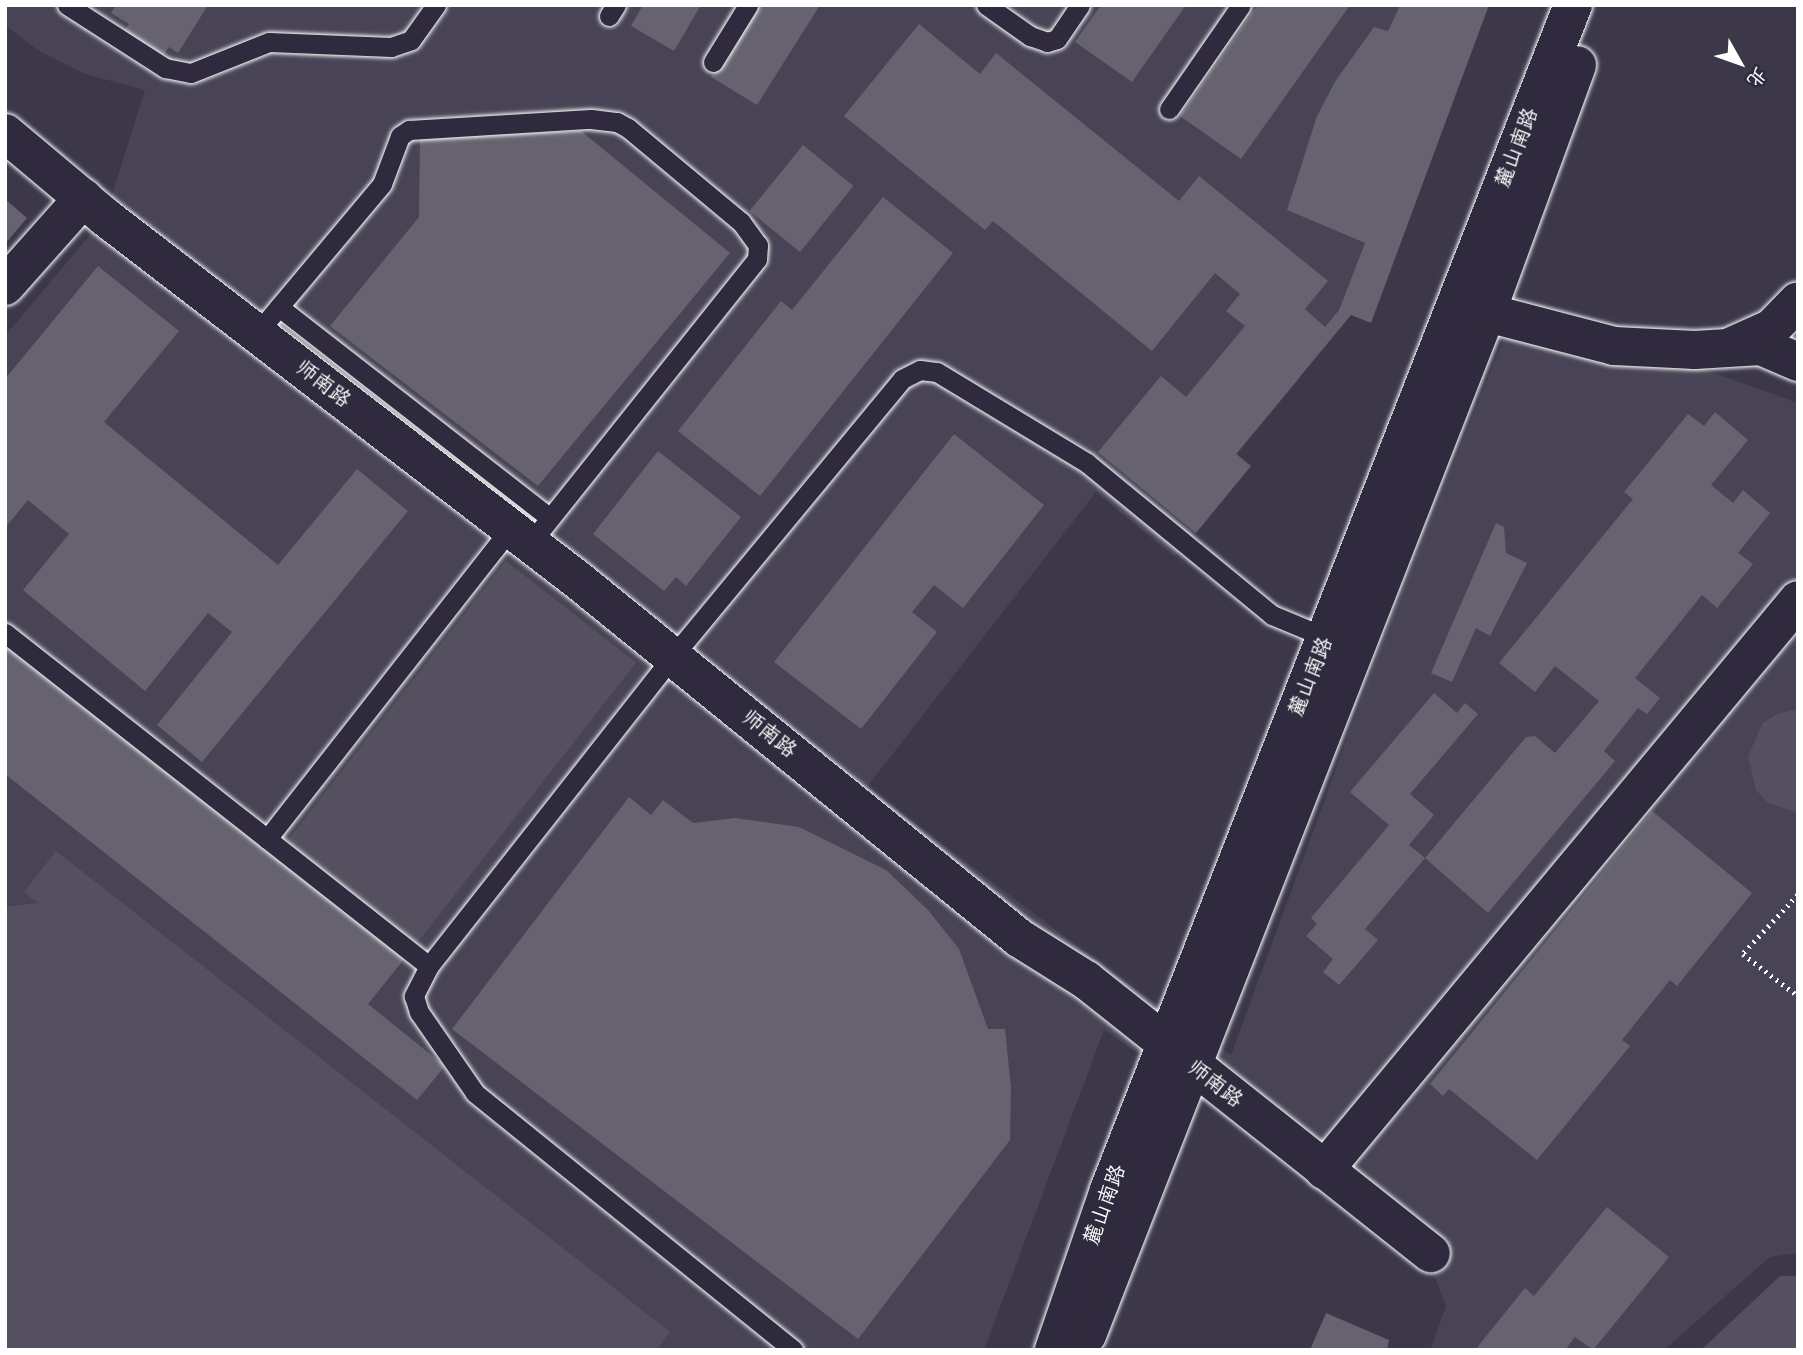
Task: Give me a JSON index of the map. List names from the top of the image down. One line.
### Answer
{"streets":{"street":["麓山南路","师南路"]},"crossings":[["麓山南路","师南路"]],"north":"bottom right"}
